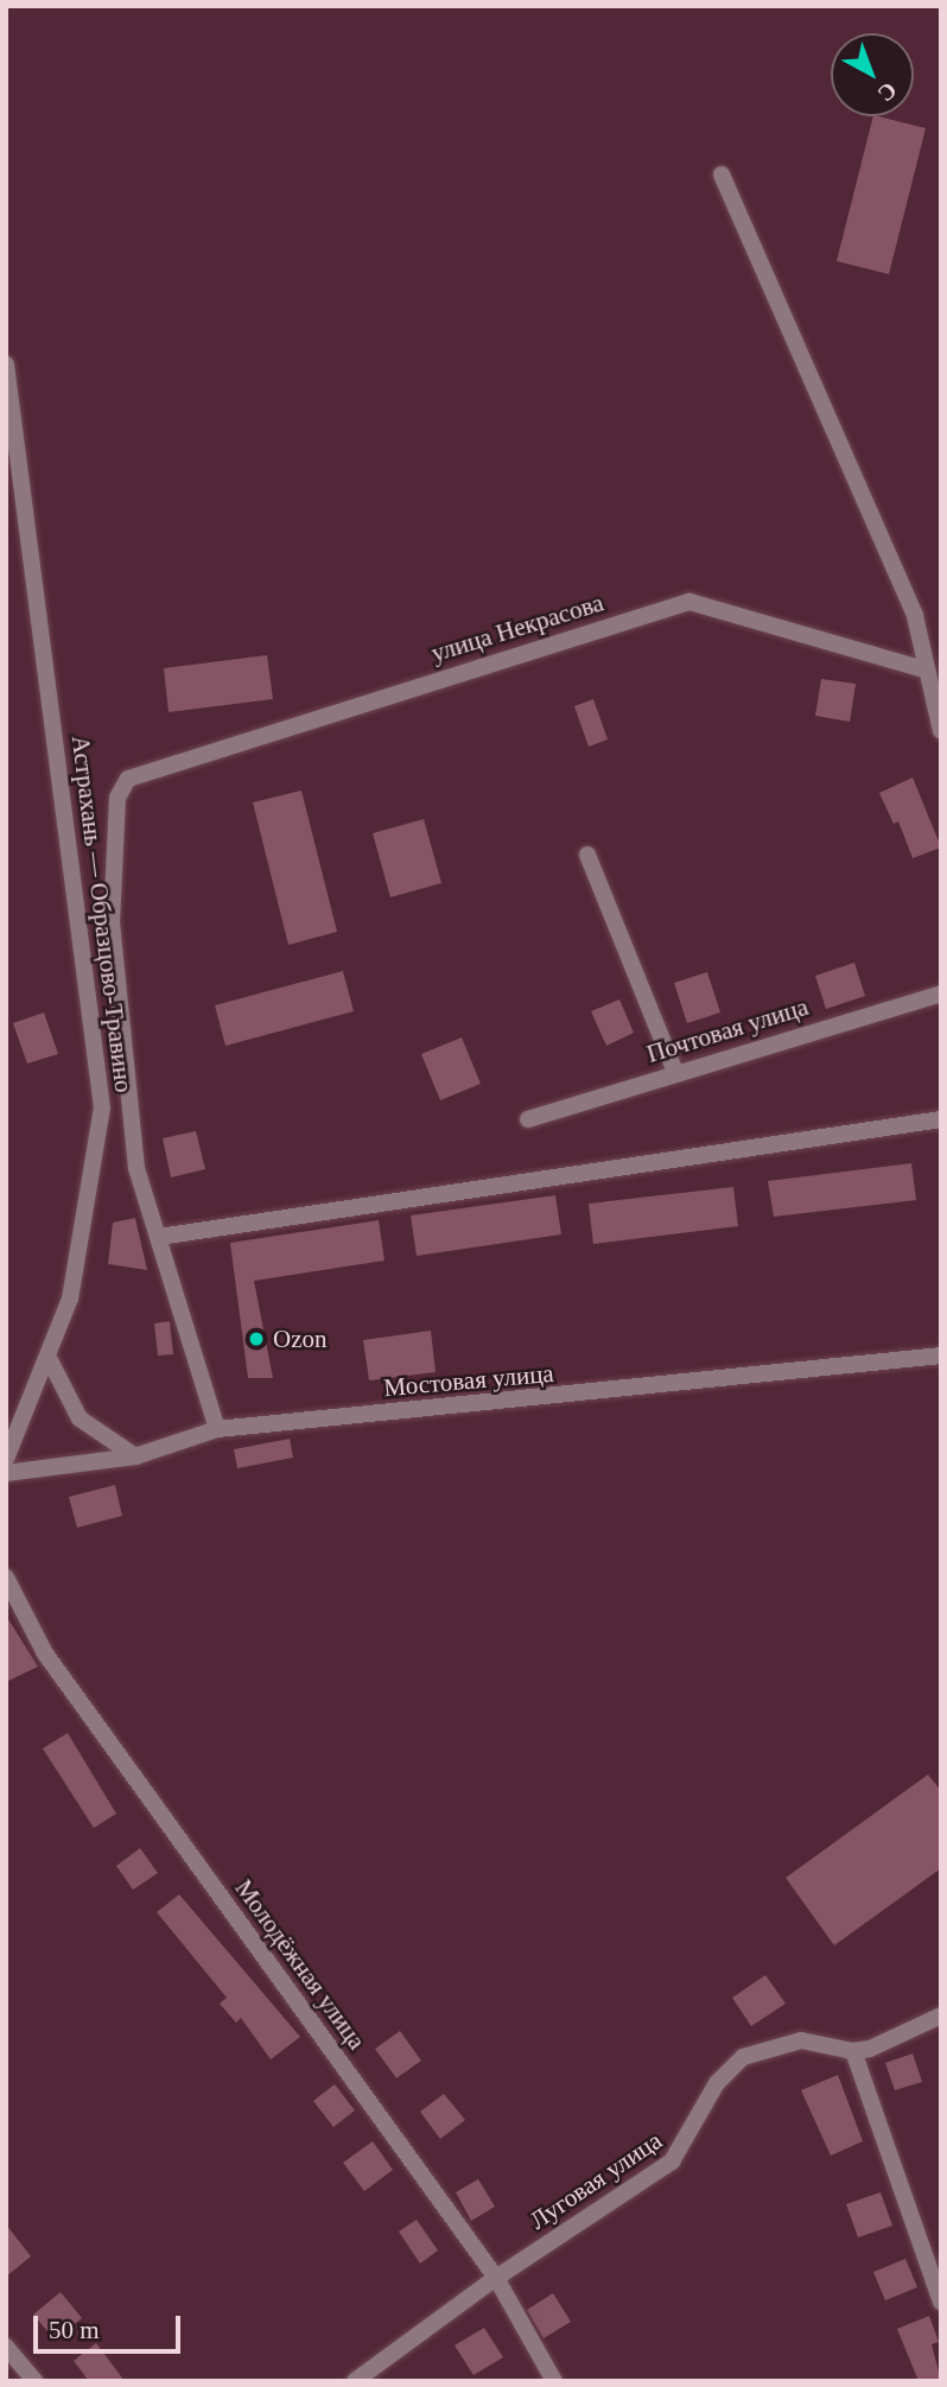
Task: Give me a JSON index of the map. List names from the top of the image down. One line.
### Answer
{"streets":{"street":["улица Некрасова","Астрахань — Образцово-Травино","Почтовая улица","Мостовая улица","Молодёжная улица","Луговая улица"]},"crossings":[["Молодёжная улица","Луговая улица"]],"places":["Ozon"],"scale_bar":"50 m","north":"bottom right"}
